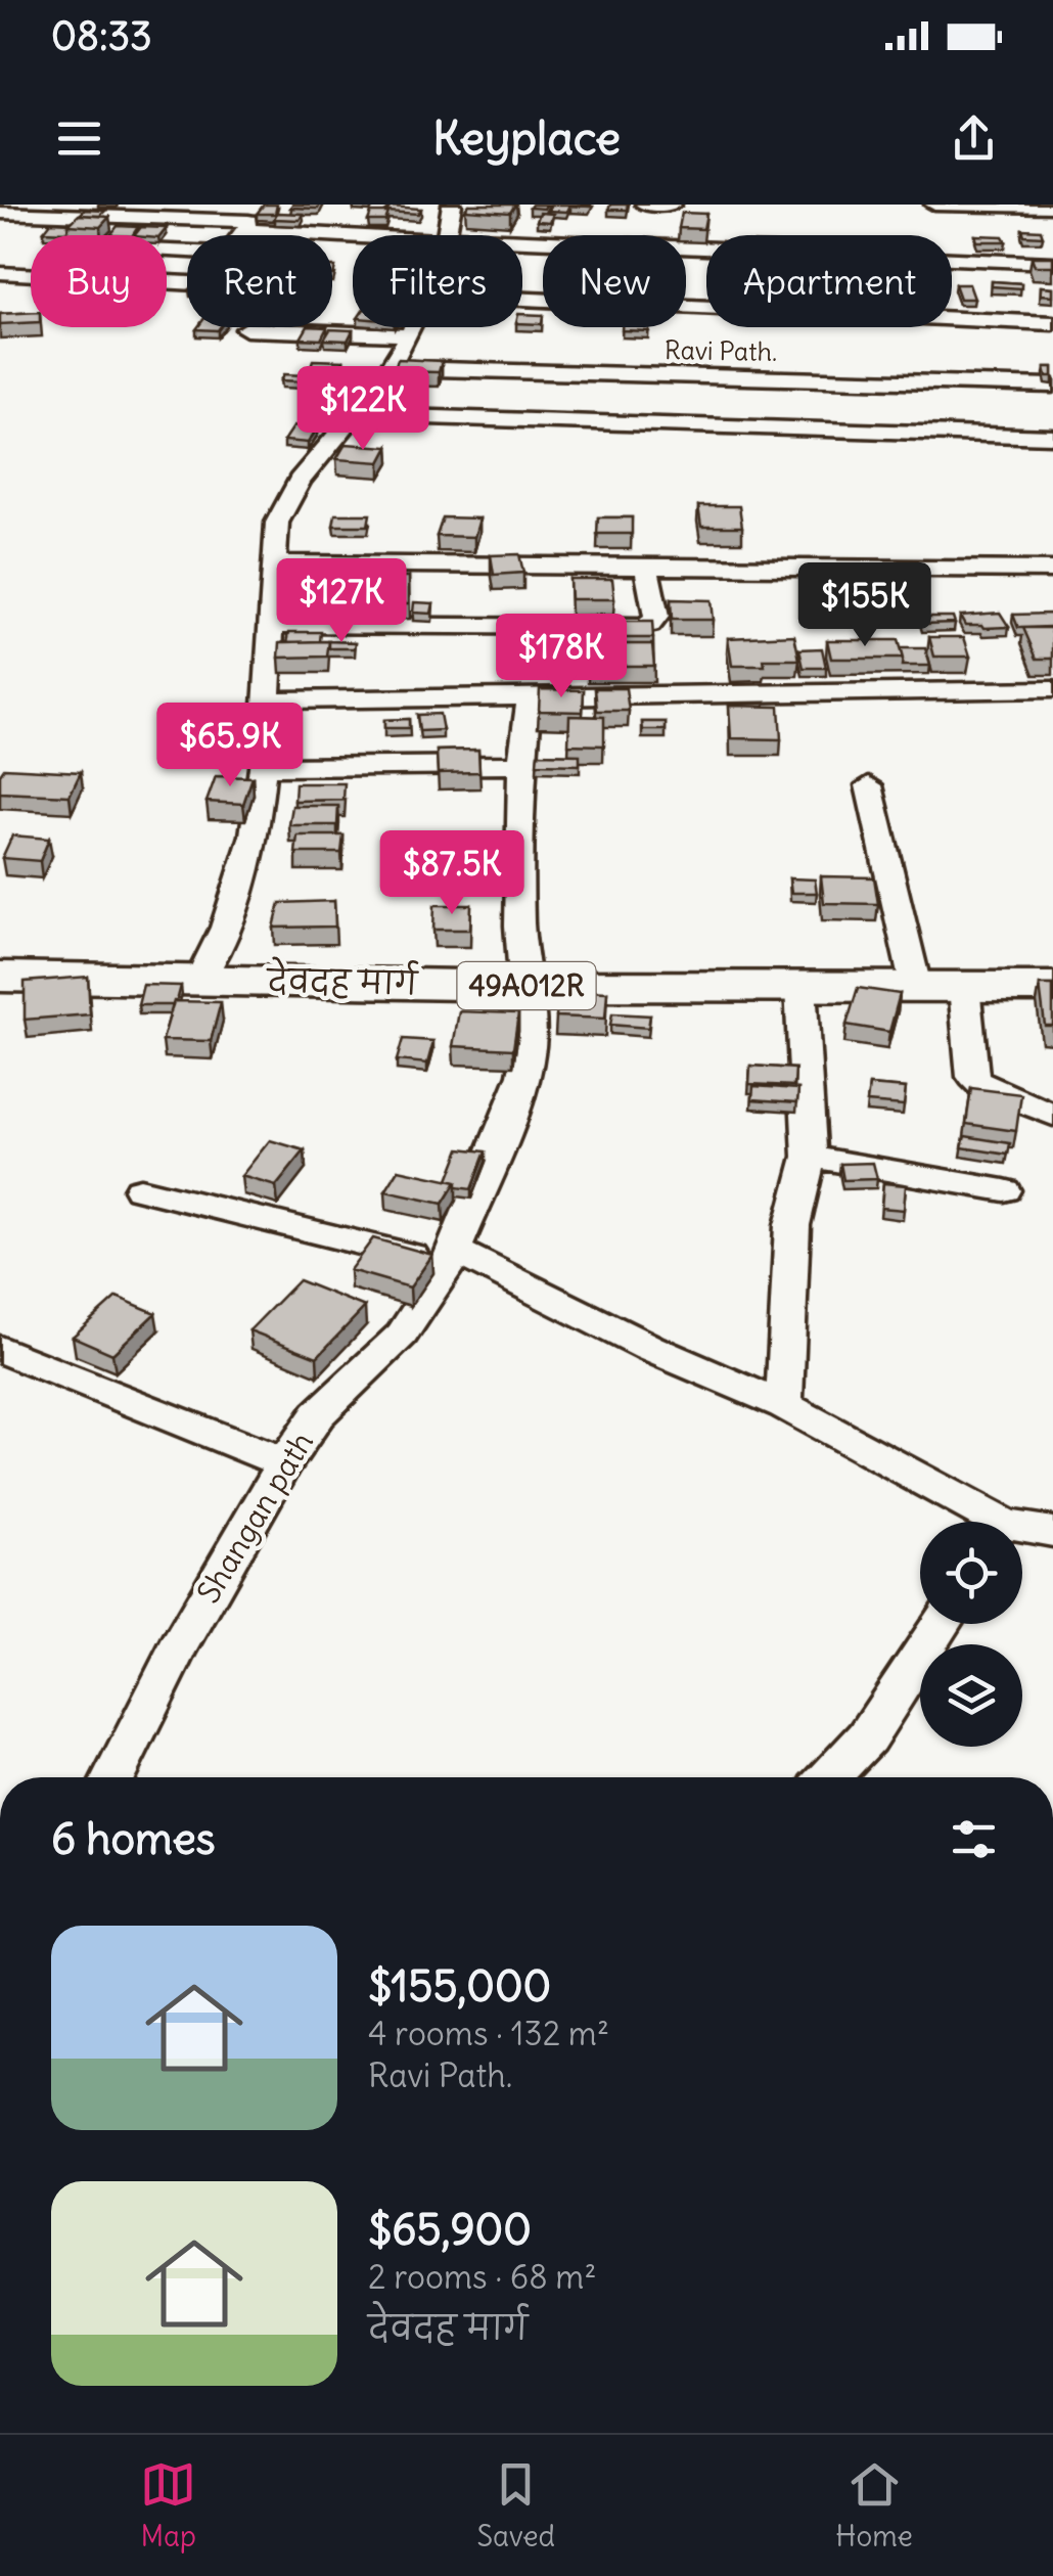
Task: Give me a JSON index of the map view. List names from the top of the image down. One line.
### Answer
{"streets":{"main road":["देवदह मार्ग","49A012R"],"street":["Ravi Path.","Shangan path"]},"crossings":[["देवदह मार्ग","Shangan path"]],"page":{"status":"08:33","header":"Keyplace","chip":["Buy","Rent","Filters","New","Apartment"],"price":["$122K","$127K","$155K","$178K","$65.9K","$87.5K"],"heading":"6 homes","list":[{"name":"$155,000","note":"4 rooms · 132 m² · Ravi Path."},{"name":"$65,900","note":"2 rooms · 68 m² · देवदह मार्ग"}],"tabs":["Map","Saved","Home"]}}
